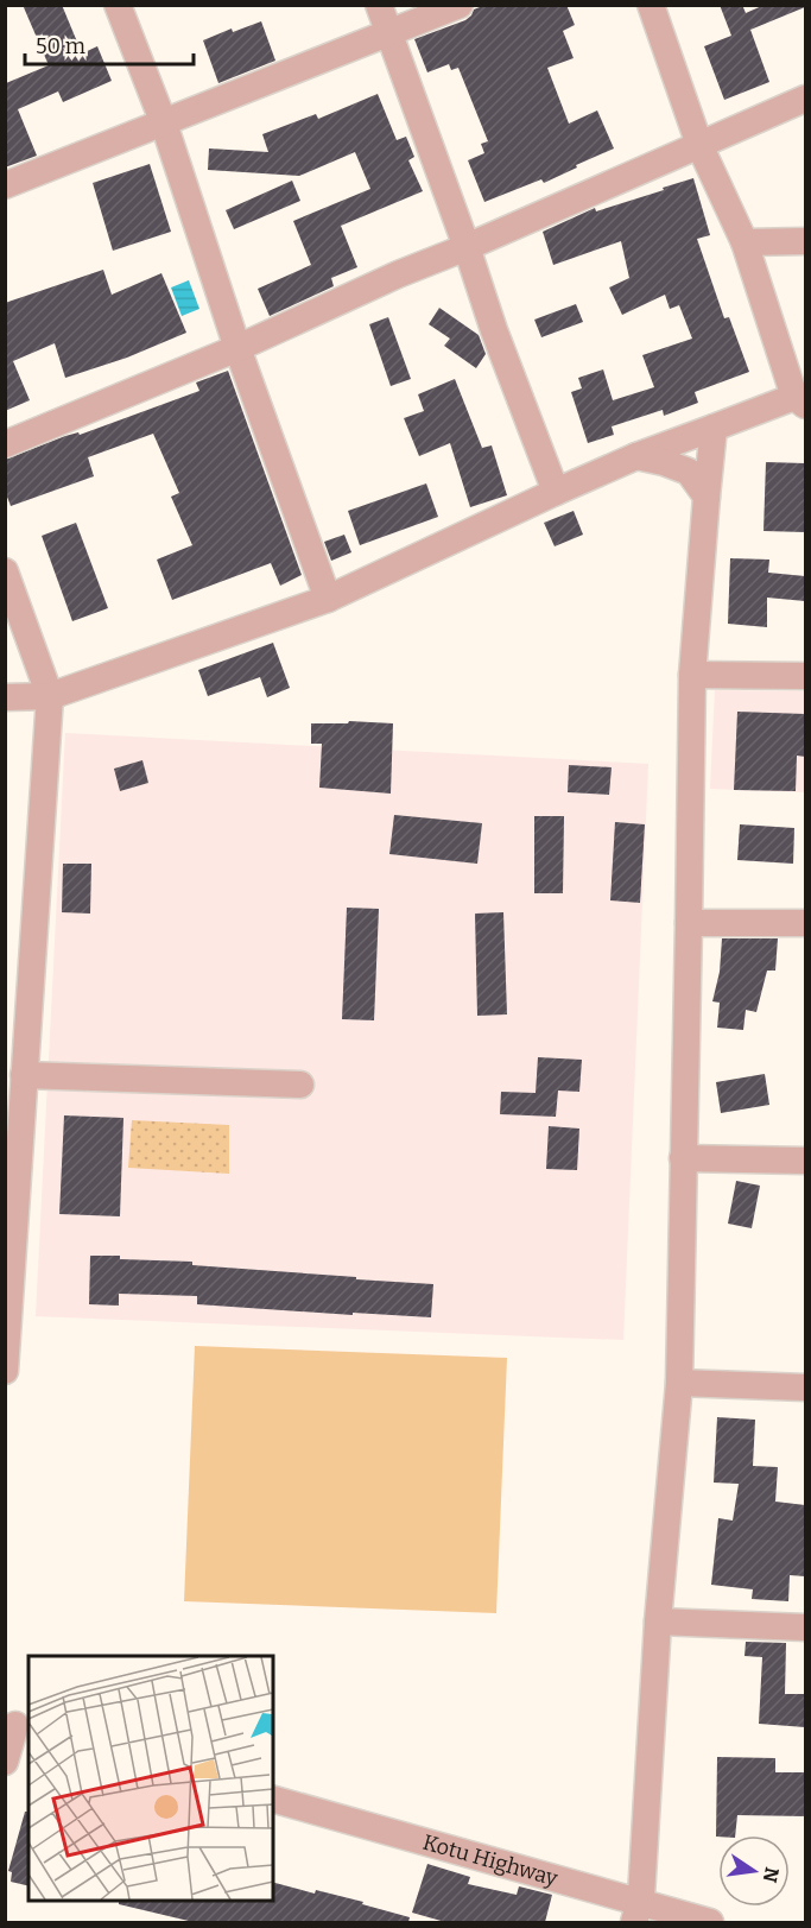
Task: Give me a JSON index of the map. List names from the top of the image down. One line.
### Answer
{"streets":{"street":["Kotu Highway"]},"scale_bar":"50 m","north":"right"}
